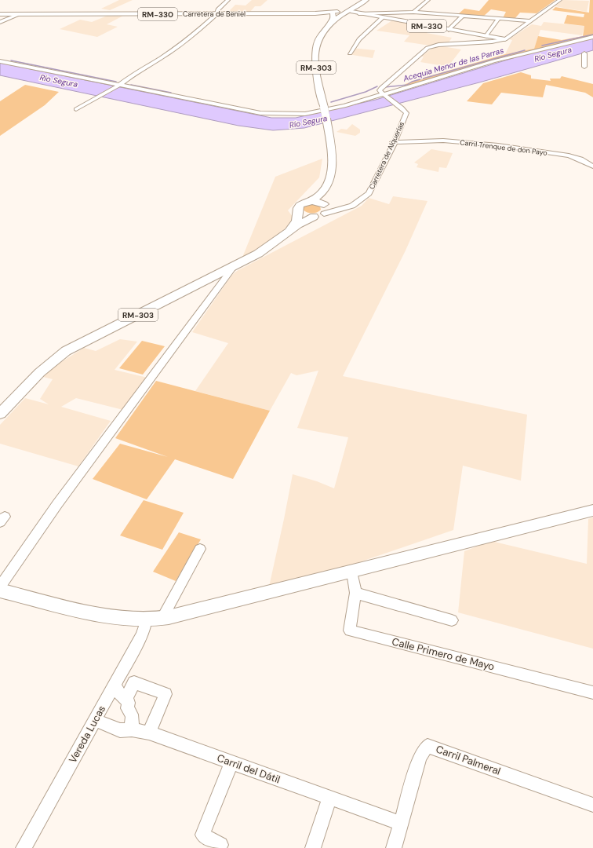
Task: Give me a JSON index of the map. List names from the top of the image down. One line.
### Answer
{"streets":{"highway":["RM-303"],"main road":["RM-330","Carretera de Beniel"],"street":["Carril Trenque de don Payo","Carretera de Alquerías","Calle Primero de Mayo","Vereda Lucas","Carril Palmeral","Carril del Dátil"]},"crossings":[["RM-303","Carretera de Alquerías"],["Carril Trenque de don Payo","Carretera de Alquerías"],["Vereda Lucas","Carril del Dátil"],["Carril Palmeral","Carril del Dátil"]],"water":["Río Segura","Acequia Menor de las Parras"]}
